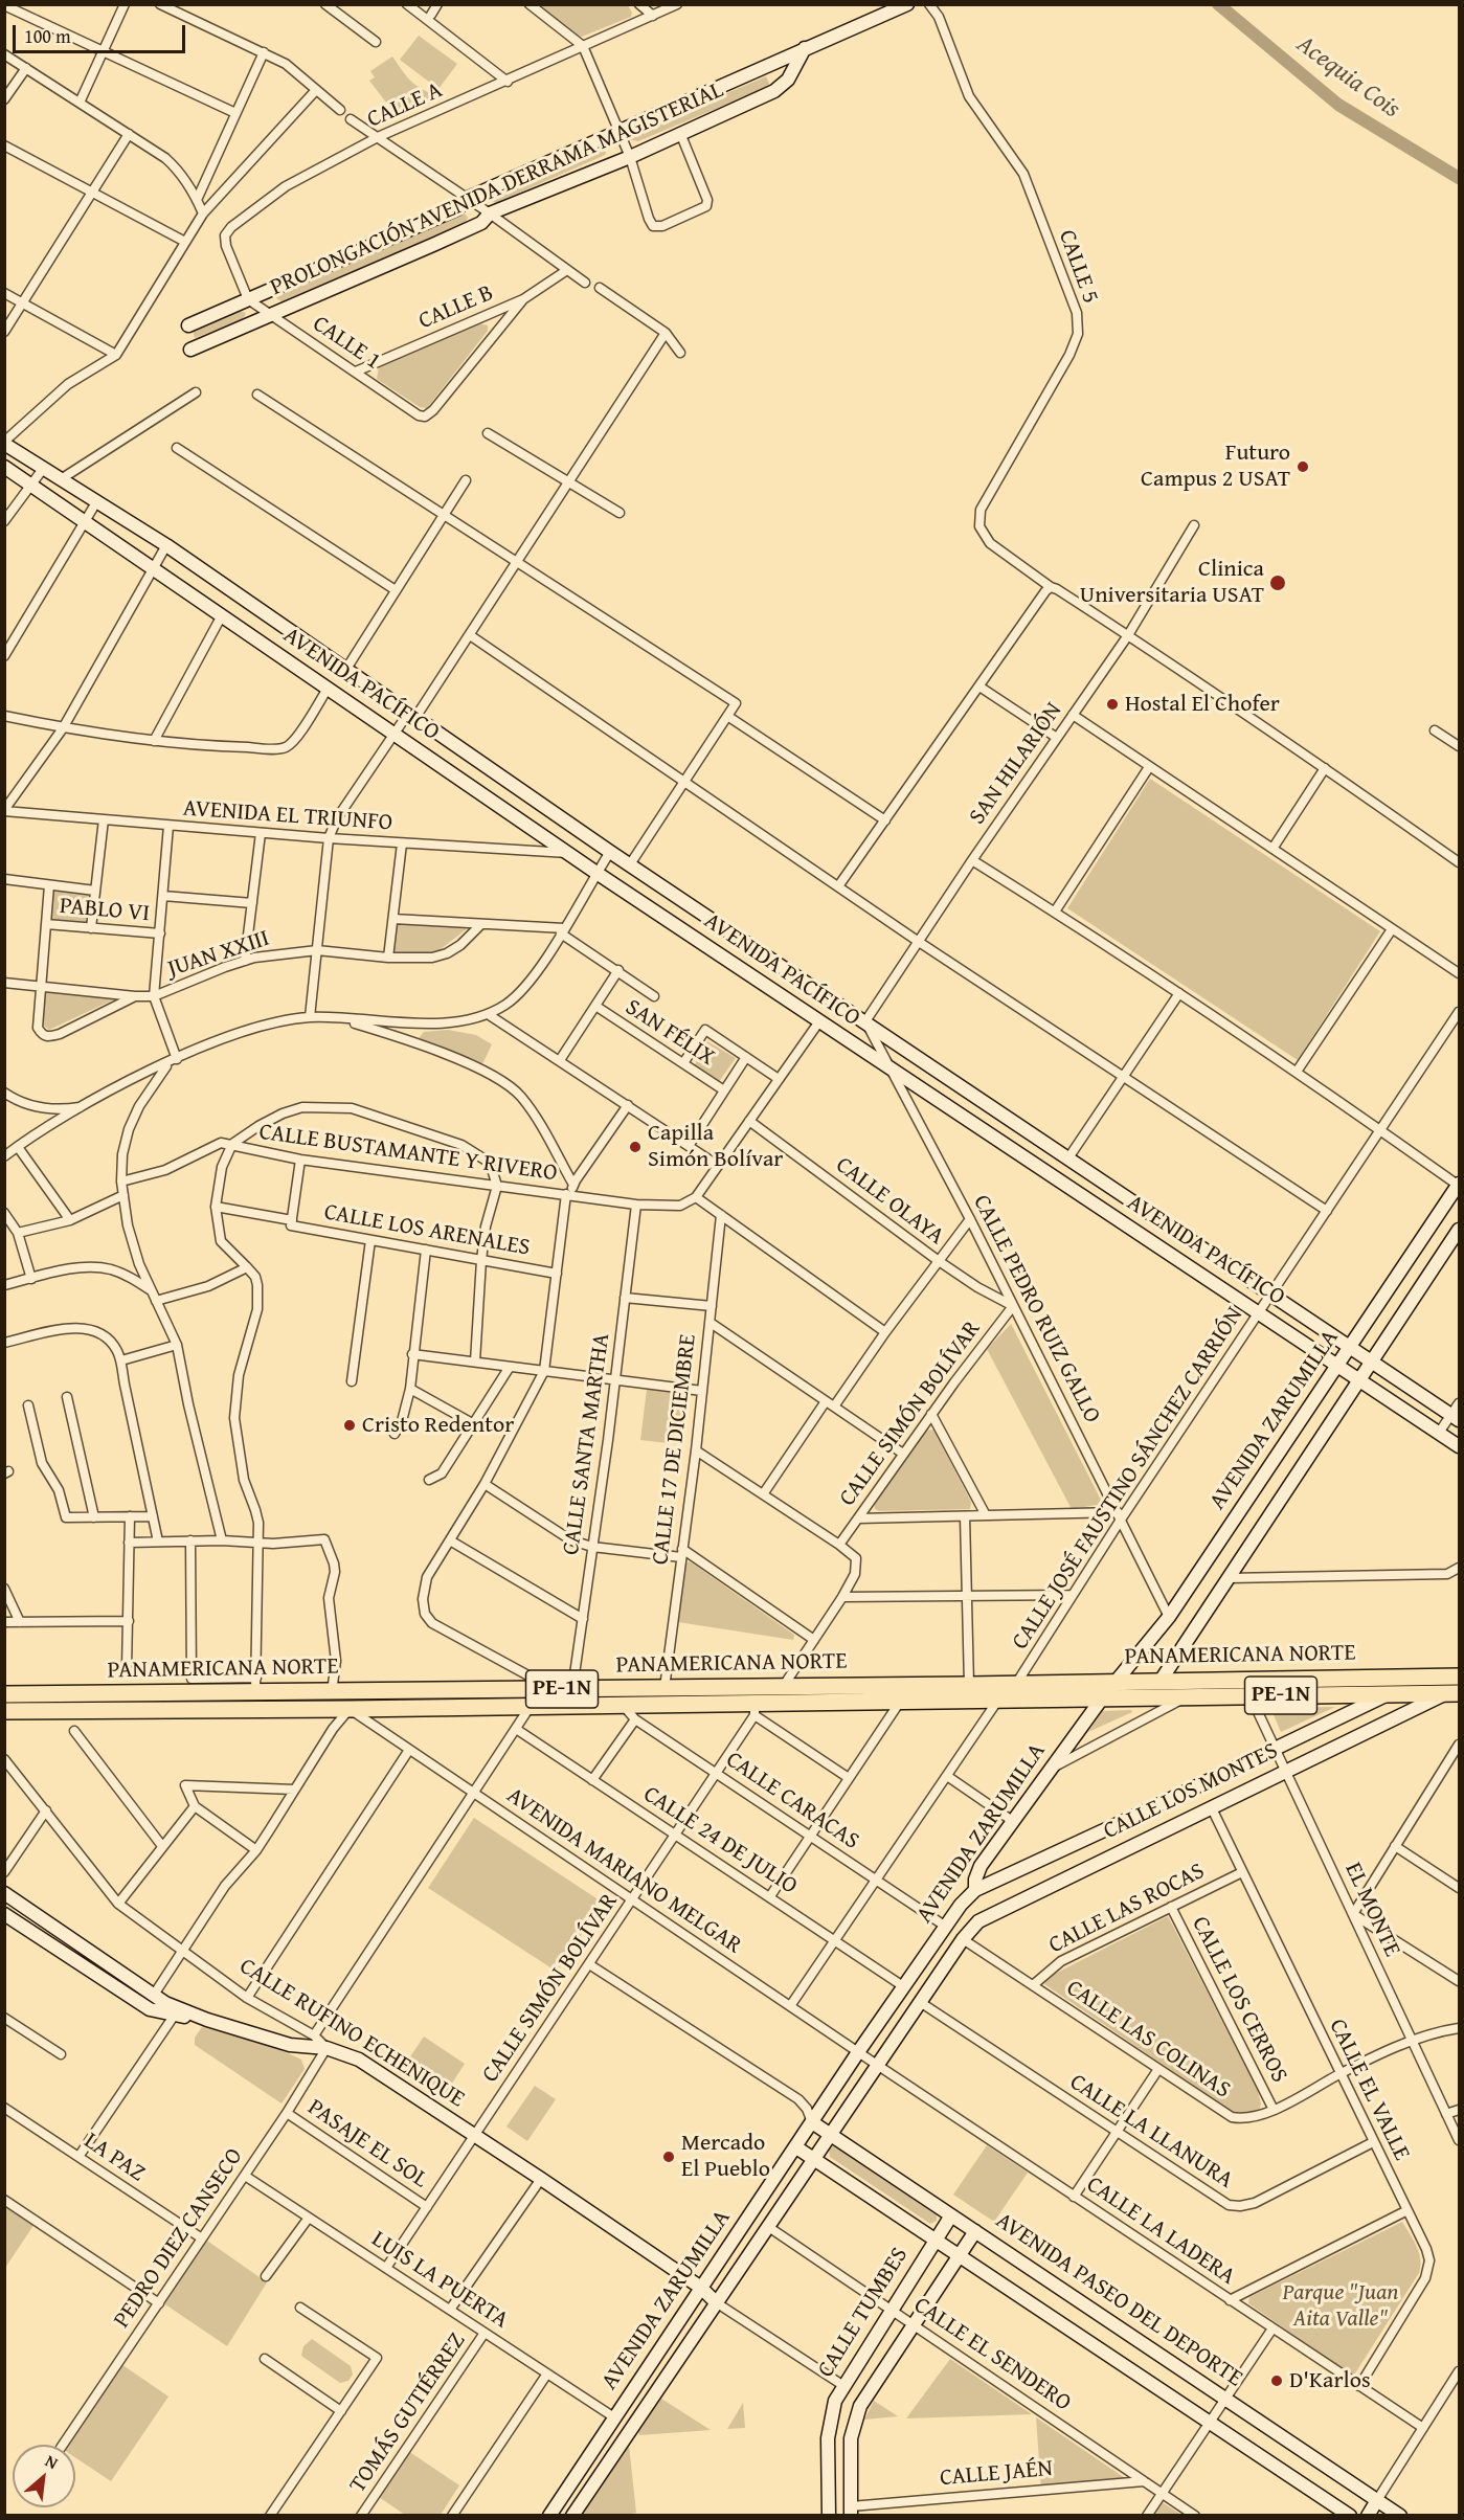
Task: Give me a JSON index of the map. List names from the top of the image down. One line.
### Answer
{"streets":{"highway":["PANAMERICANA NORTE","PE-1N"],"street":["CALLE A","PROLONGACIÓN AVENIDA DERRAMA MAGISTERIAL","CALLE 5","CALLE B","CALLE 1","AVENIDA PACÍFICO","SAN HILARIÓN","AVENIDA EL TRIUNFO","PABLO VI","JUAN XXIII","SAN FÉLIX","CALLE BUSTAMANTE Y RIVERO","CALLE OLAYA","CALLE LOS ARENALES","CALLE PEDRO RUIZ GALLO","CALLE SIMÓN BOLÍVAR","AVENIDA ZARUMILLA","CALLE SANTA MARTHA","CALLE 17 DE DICIEMBRE","CALLE JOSÉ FAUSTINO SÁNCHEZ CARRIÓN","CALLE LOS MONTES","CALLE CARACAS","CALLE 24 DE JULIO","AVENIDA MARIANO MELGAR","CALLE LAS ROCAS","EL MONTE","CALLE LOS CERROS","CALLE RUFINO ECHENIQUE","CALLE LAS COLINAS","CALLE EL VALLE","CALLE LA LLANURA","PASAJE EL SOL","LA PAZ","CALLE LA LADERA","PEDRO DIEZ CANSECO","LUIS LA PUERTA","AVENIDA PASEO DEL DEPORTE","CALLE TUMBES","CALLE EL SENDERO","TOMÁS GUTIÉRREZ","CALLE JAÉN"]},"crossings":[["CALLE A","PROLONGACIÓN AVENIDA DERRAMA MAGISTERIAL"],["CALLE A","CALLE 1"],["PROLONGACIÓN AVENIDA DERRAMA MAGISTERIAL","CALLE 1"],["CALLE 5","SAN HILARIÓN"],["CALLE B","CALLE 1"],["AVENIDA PACÍFICO","SAN HILARIÓN"],["AVENIDA PACÍFICO","AVENIDA EL TRIUNFO"],["AVENIDA PACÍFICO","CALLE PEDRO RUIZ GALLO"],["AVENIDA PACÍFICO","AVENIDA ZARUMILLA"],["AVENIDA PACÍFICO","CALLE JOSÉ FAUSTINO SÁNCHEZ CARRIÓN"],["SAN HILARIÓN","CALLE PEDRO RUIZ GALLO"],["CALLE BUSTAMANTE Y RIVERO","CALLE SANTA MARTHA"],["CALLE OLAYA","CALLE PEDRO RUIZ GALLO"],["CALLE OLAYA","CALLE SIMÓN BOLÍVAR"],["CALLE PEDRO RUIZ GALLO","CALLE SIMÓN BOLÍVAR"],["CALLE PEDRO RUIZ GALLO","AVENIDA ZARUMILLA"],["CALLE PEDRO RUIZ GALLO","CALLE JOSÉ FAUSTINO SÁNCHEZ CARRIÓN"],["CALLE SIMÓN BOLÍVAR","PANAMERICANA NORTE"],["CALLE SIMÓN BOLÍVAR","CALLE CARACAS"],["CALLE SIMÓN BOLÍVAR","CALLE 24 DE JULIO"],["CALLE SIMÓN BOLÍVAR","AVENIDA MARIANO MELGAR"],["CALLE SIMÓN BOLÍVAR","CALLE RUFINO ECHENIQUE"],["CALLE SIMÓN BOLÍVAR","PASAJE EL SOL"],["CALLE SIMÓN BOLÍVAR","LUIS LA PUERTA"],["AVENIDA ZARUMILLA","PANAMERICANA NORTE"],["AVENIDA ZARUMILLA","CALLE LOS MONTES"],["AVENIDA ZARUMILLA","CALLE CARACAS"],["AVENIDA ZARUMILLA","CALLE 24 DE JULIO"],["AVENIDA ZARUMILLA","AVENIDA MARIANO MELGAR"],["AVENIDA ZARUMILLA","CALLE RUFINO ECHENIQUE"],["AVENIDA ZARUMILLA","CALLE LAS COLINAS"],["AVENIDA ZARUMILLA","CALLE LA LLANURA"],["AVENIDA ZARUMILLA","CALLE LA LADERA"],["AVENIDA ZARUMILLA","LUIS LA PUERTA"],["AVENIDA ZARUMILLA","AVENIDA PASEO DEL DEPORTE"],["AVENIDA ZARUMILLA","CALLE EL SENDERO"],["CALLE SANTA MARTHA","PANAMERICANA NORTE"],["CALLE 17 DE DICIEMBRE","PANAMERICANA NORTE"],["CALLE JOSÉ FAUSTINO SÁNCHEZ CARRIÓN","PANAMERICANA NORTE"],["PANAMERICANA NORTE","CALLE LOS MONTES"],["PANAMERICANA NORTE","CALLE CARACAS"],["PANAMERICANA NORTE","AVENIDA MARIANO MELGAR"],["PANAMERICANA NORTE","EL MONTE"],["CALLE LOS MONTES","EL MONTE"],["CALLE LOS MONTES","CALLE LAS COLINAS"],["CALLE LOS MONTES","CALLE EL VALLE"],["AVENIDA MARIANO MELGAR","CALLE LA LADERA"],["CALLE LAS ROCAS","CALLE LOS CERROS"],["CALLE LAS ROCAS","CALLE LAS COLINAS"],["CALLE LAS ROCAS","CALLE EL VALLE"],["EL MONTE","CALLE LAS COLINAS"],["CALLE LOS CERROS","CALLE LAS COLINAS"],["CALLE RUFINO ECHENIQUE","PEDRO DIEZ CANSECO"],["CALLE RUFINO ECHENIQUE","TOMÁS GUTIÉRREZ"],["CALLE LAS COLINAS","CALLE EL VALLE"],["CALLE EL VALLE","CALLE LA LLANURA"],["CALLE EL VALLE","CALLE LA LADERA"],["PASAJE EL SOL","PEDRO DIEZ CANSECO"],["LA PAZ","PEDRO DIEZ CANSECO"],["PEDRO DIEZ CANSECO","LUIS LA PUERTA"],["LUIS LA PUERTA","TOMÁS GUTIÉRREZ"],["AVENIDA PASEO DEL DEPORTE","CALLE TUMBES"],["CALLE TUMBES","CALLE EL SENDERO"],["CALLE TUMBES","CALLE JAÉN"],["CALLE EL SENDERO","CALLE JAÉN"]],"water":["Acequia Cois"],"parks":["Parque \"Juan Aita Valle\""],"places":["Futuro Campus 2 USAT","Clinica Universitaria USAT","Hostal El Chofer","Capilla Simón Bolívar","Cristo Redentor","Mercado El Pueblo","D'Karlos"],"scale_bar":"100 m","north":"top right"}
